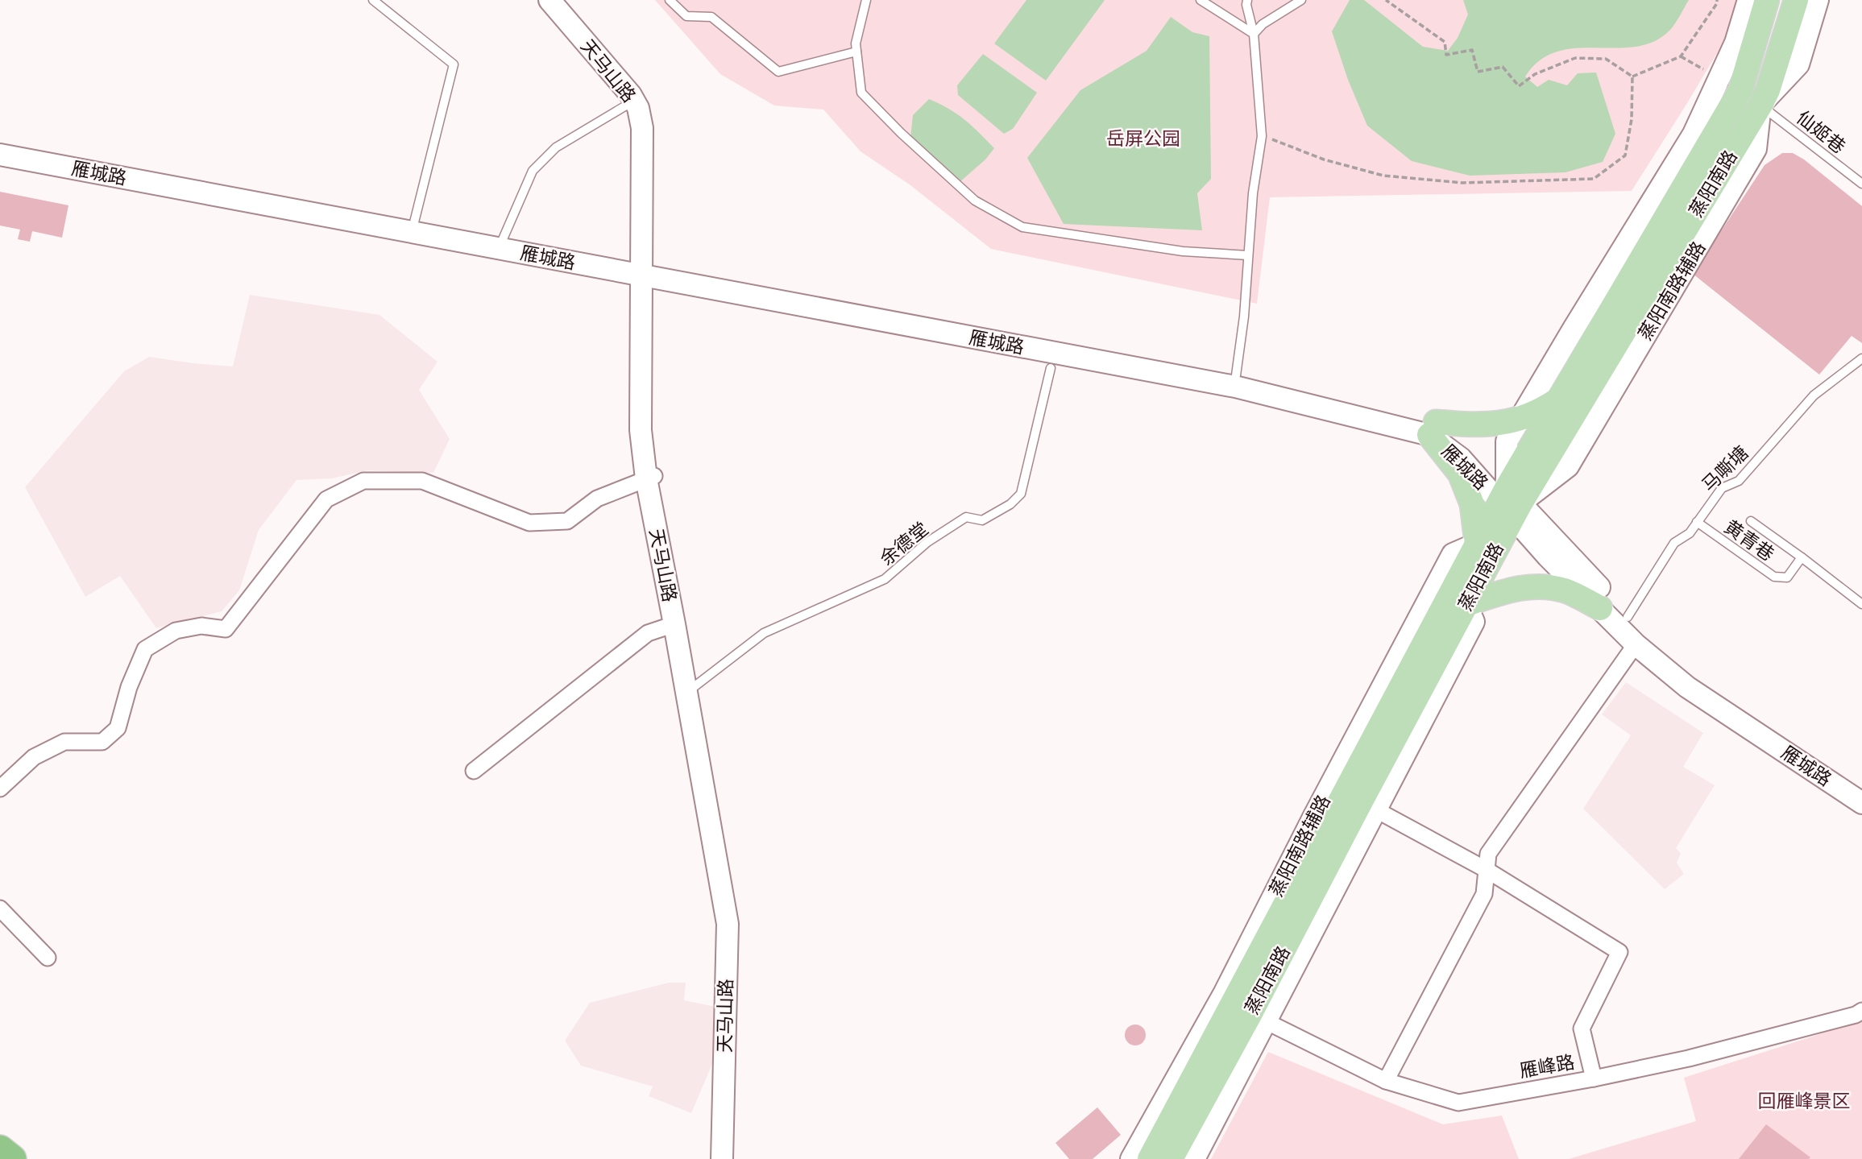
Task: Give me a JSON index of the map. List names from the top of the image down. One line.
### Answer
{"streets":{"main road":["蒸阳南路"],"street":["天马山路","雁城路","蒸阳南路辅路","雁峰路"],"lane":["仙姬巷","马嘶塘","黄青巷","余德堂"]},"crossings":[["天马山路","雁城路"],["天马山路","余德堂"],["仙姬巷","蒸阳南路"],["雁城路","蒸阳南路"],["雁城路","马嘶塘"],["蒸阳南路","蒸阳南路辅路"],["蒸阳南路","雁峰路"],["马嘶塘","黄青巷"]],"parks":["岳屏公园","回雁峰景区"]}
